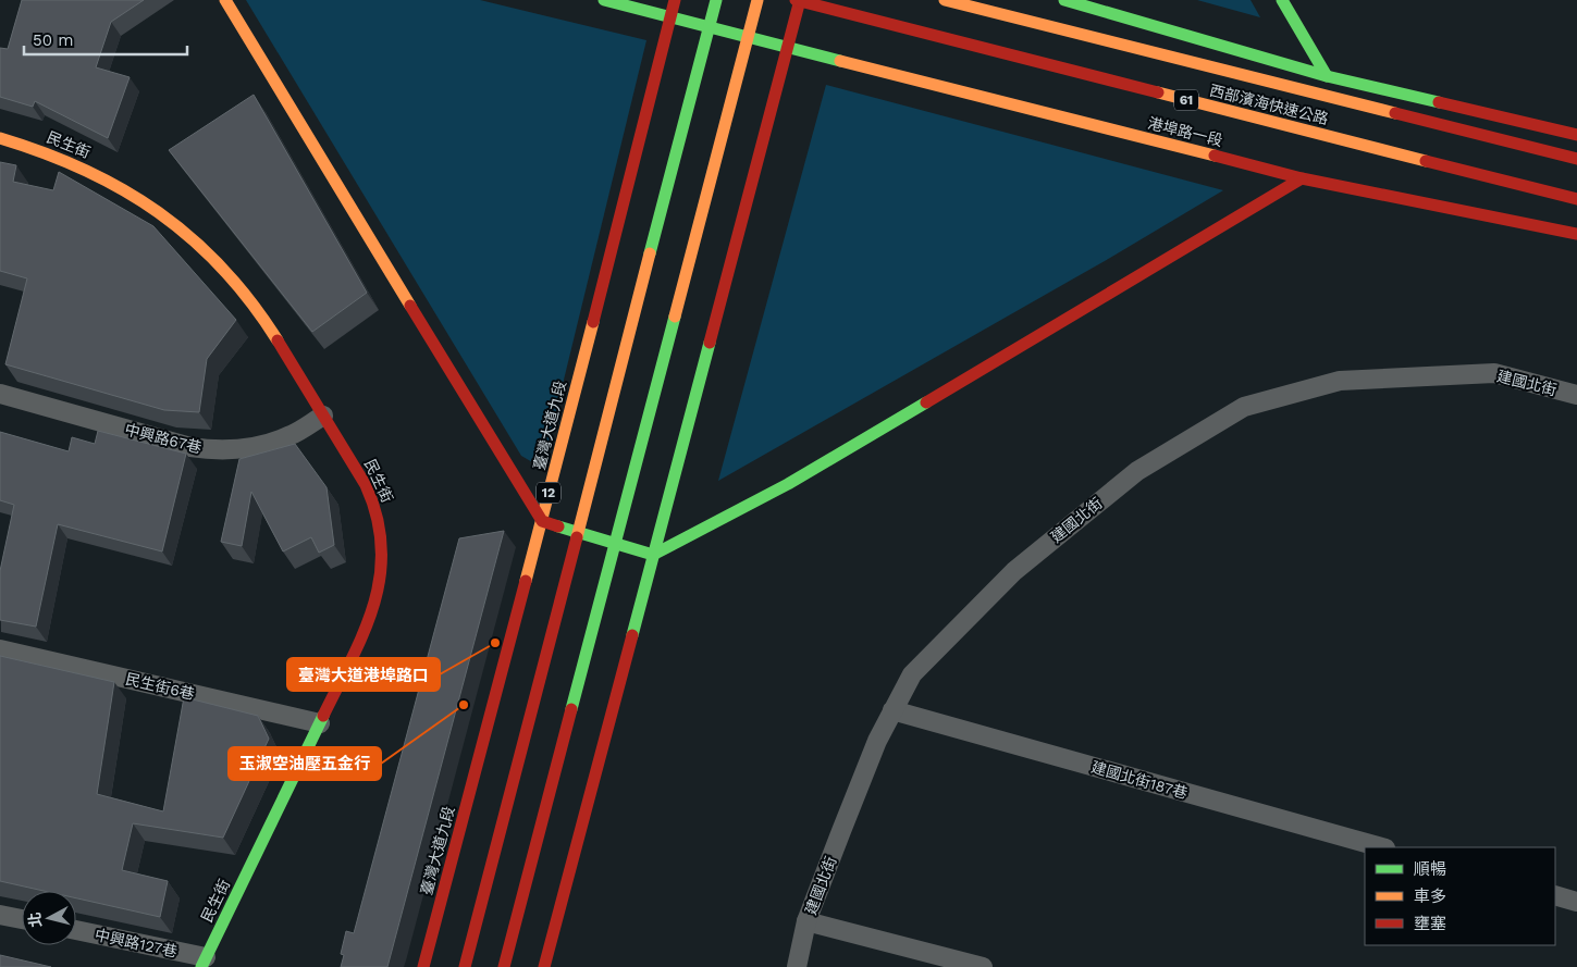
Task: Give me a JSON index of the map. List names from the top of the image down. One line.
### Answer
{"streets":{"main road":["61","西部濱海快速公路","港埠路一段","民生街","臺灣大道九段","12"],"street":["建國北街","中興路67巷","民生街6巷","建國北街187巷","中興路127巷"]},"crossings":[["港埠路一段","臺灣大道九段"],["港埠路一段","12"],["民生街","中興路67巷"],["民生街","民生街6巷"],["民生街","中興路127巷"],["建國北街","建國北街187巷"],["臺灣大道九段","12"]],"places":["臺灣大道港埠路口","玉淑空油壓五金行"],"legend":["順暢","車多","壅塞"],"scale_bar":"50 m","north":"left"}
